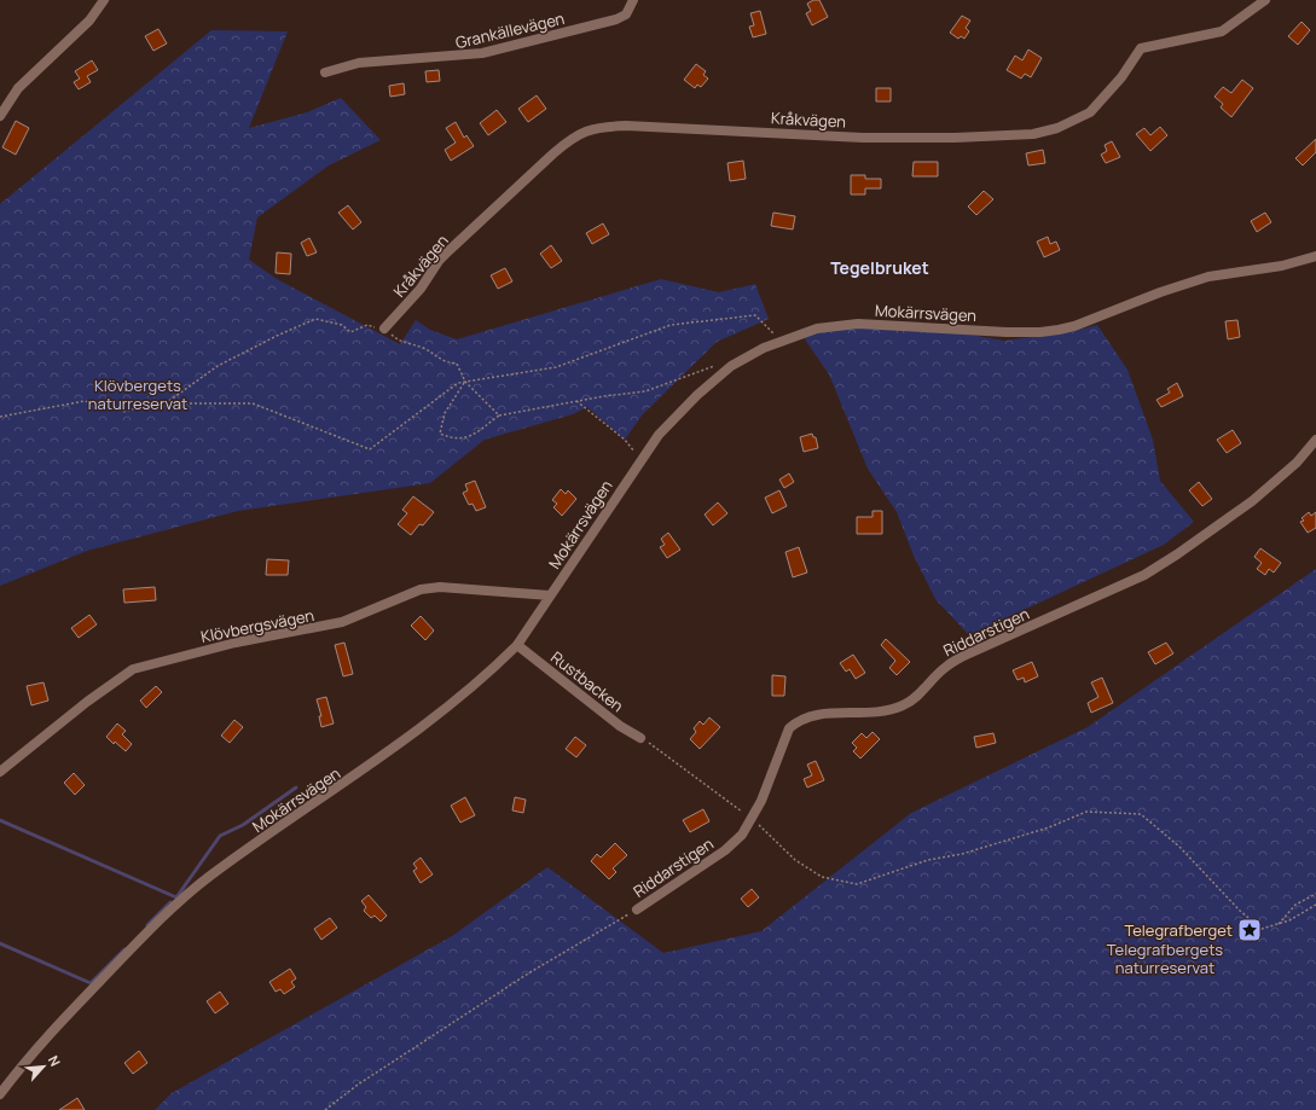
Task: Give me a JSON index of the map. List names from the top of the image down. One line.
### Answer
{"streets":{"street":["Grankällevägen","Kråkvägen","Mokärrsvägen","Klövbergsvägen","Riddarstigen","Rustbacken"]},"crossings":[["Mokärrsvägen","Klövbergsvägen"],["Mokärrsvägen","Rustbacken"]],"districts":["Tegelbruket"],"parks":["Klövbergets naturreservat","Telegrafbergets naturreservat"],"places":{"place":["Telegrafberget"]},"north":"top right"}
